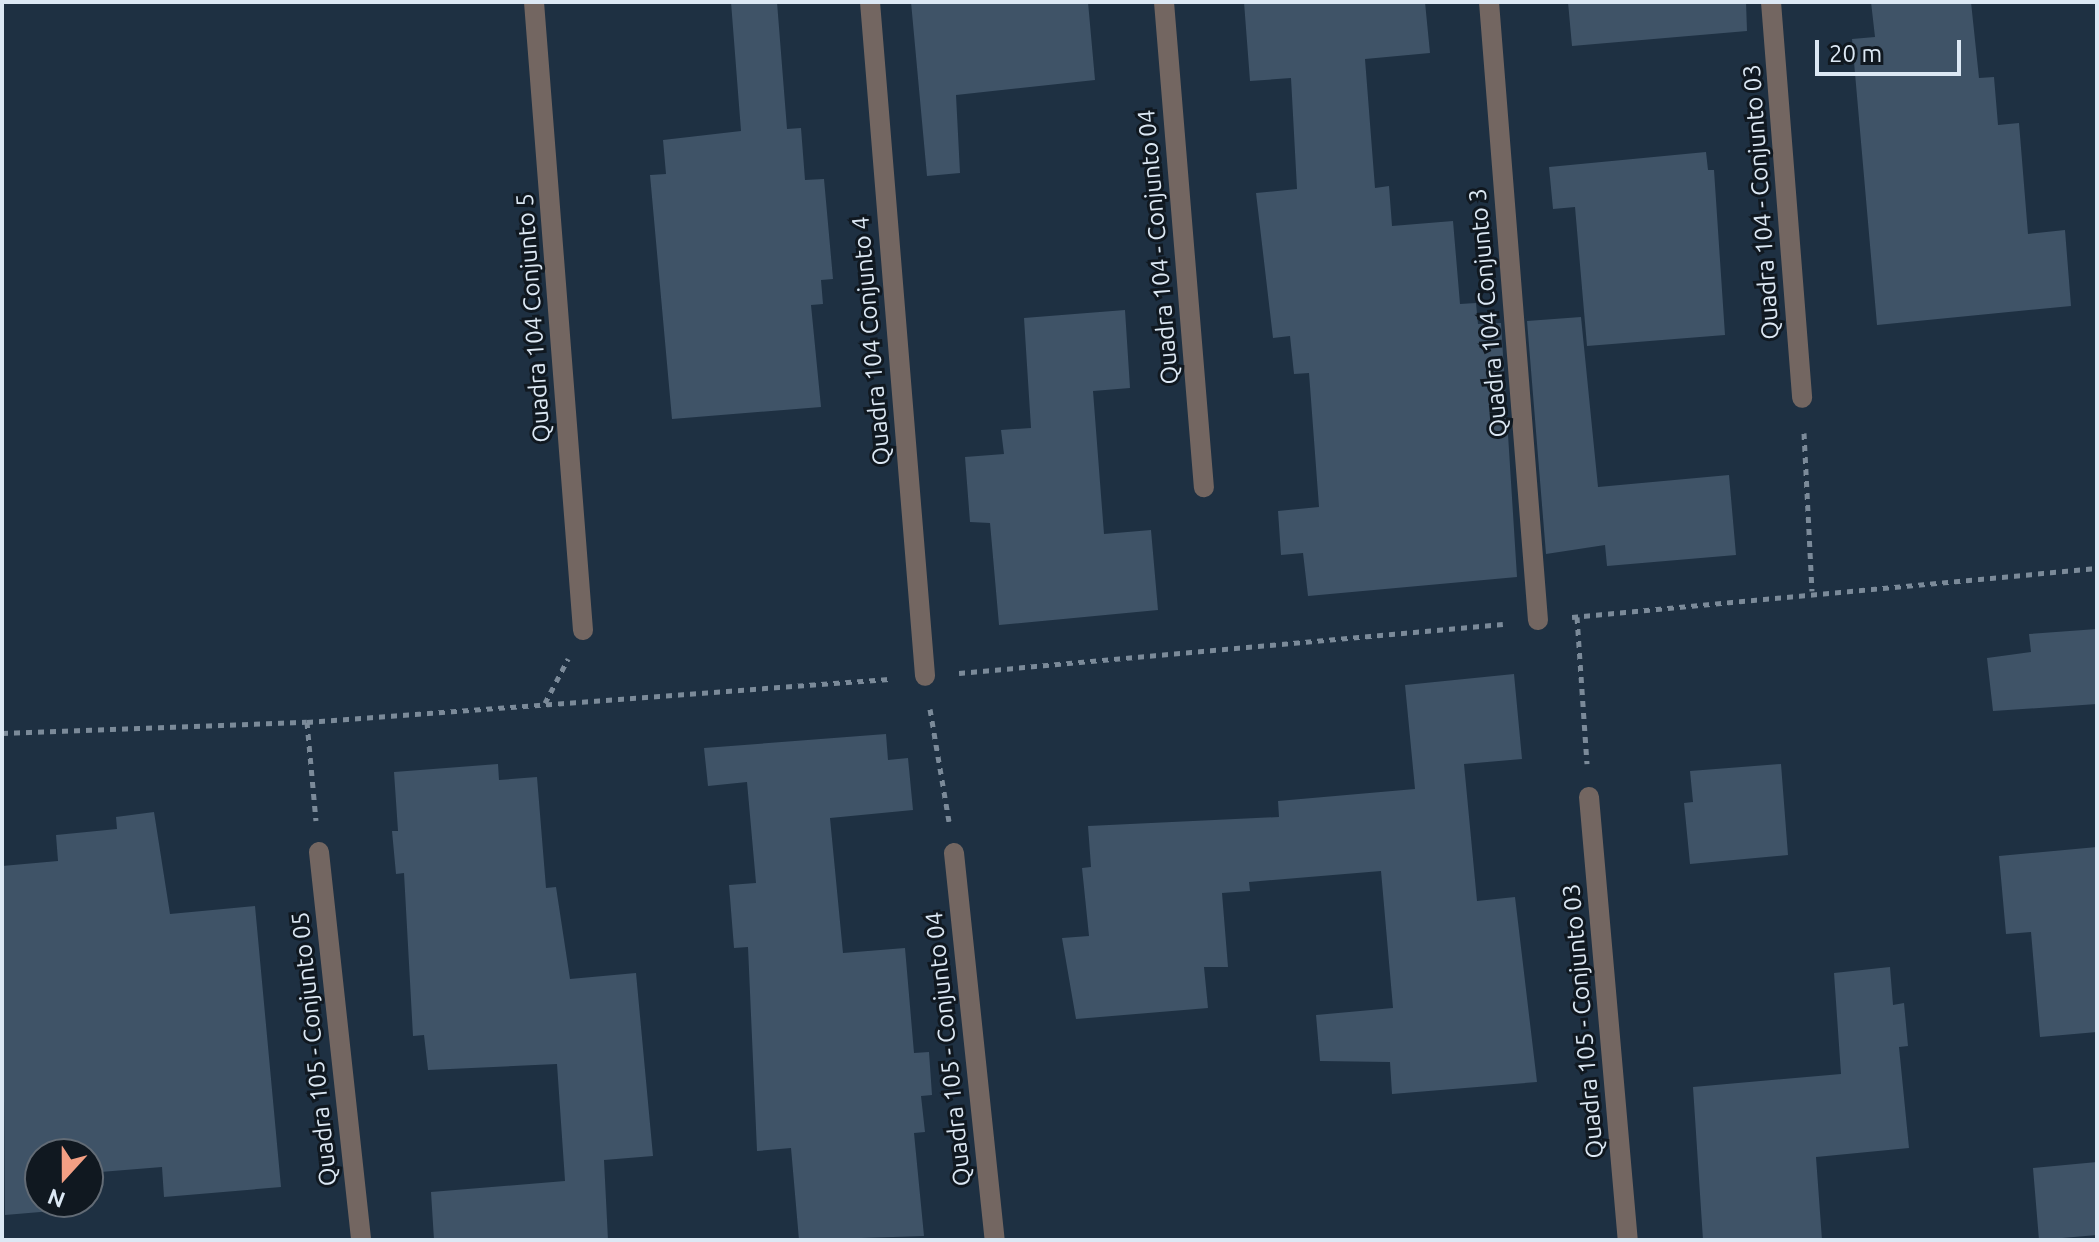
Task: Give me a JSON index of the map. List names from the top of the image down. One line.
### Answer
{"streets":{"street":["Quadra 104 - Conjunto 03","Quadra 104 - Conjunto 04","Quadra 104 Conjunto 3","Quadra 104 Conjunto 5","Quadra 104 Conjunto 4","Quadra 105 - Conjunto 03","Quadra 105 - Conjunto 05","Quadra 105 - Conjunto 04"]},"scale_bar":"20 m","north":"bottom"}
